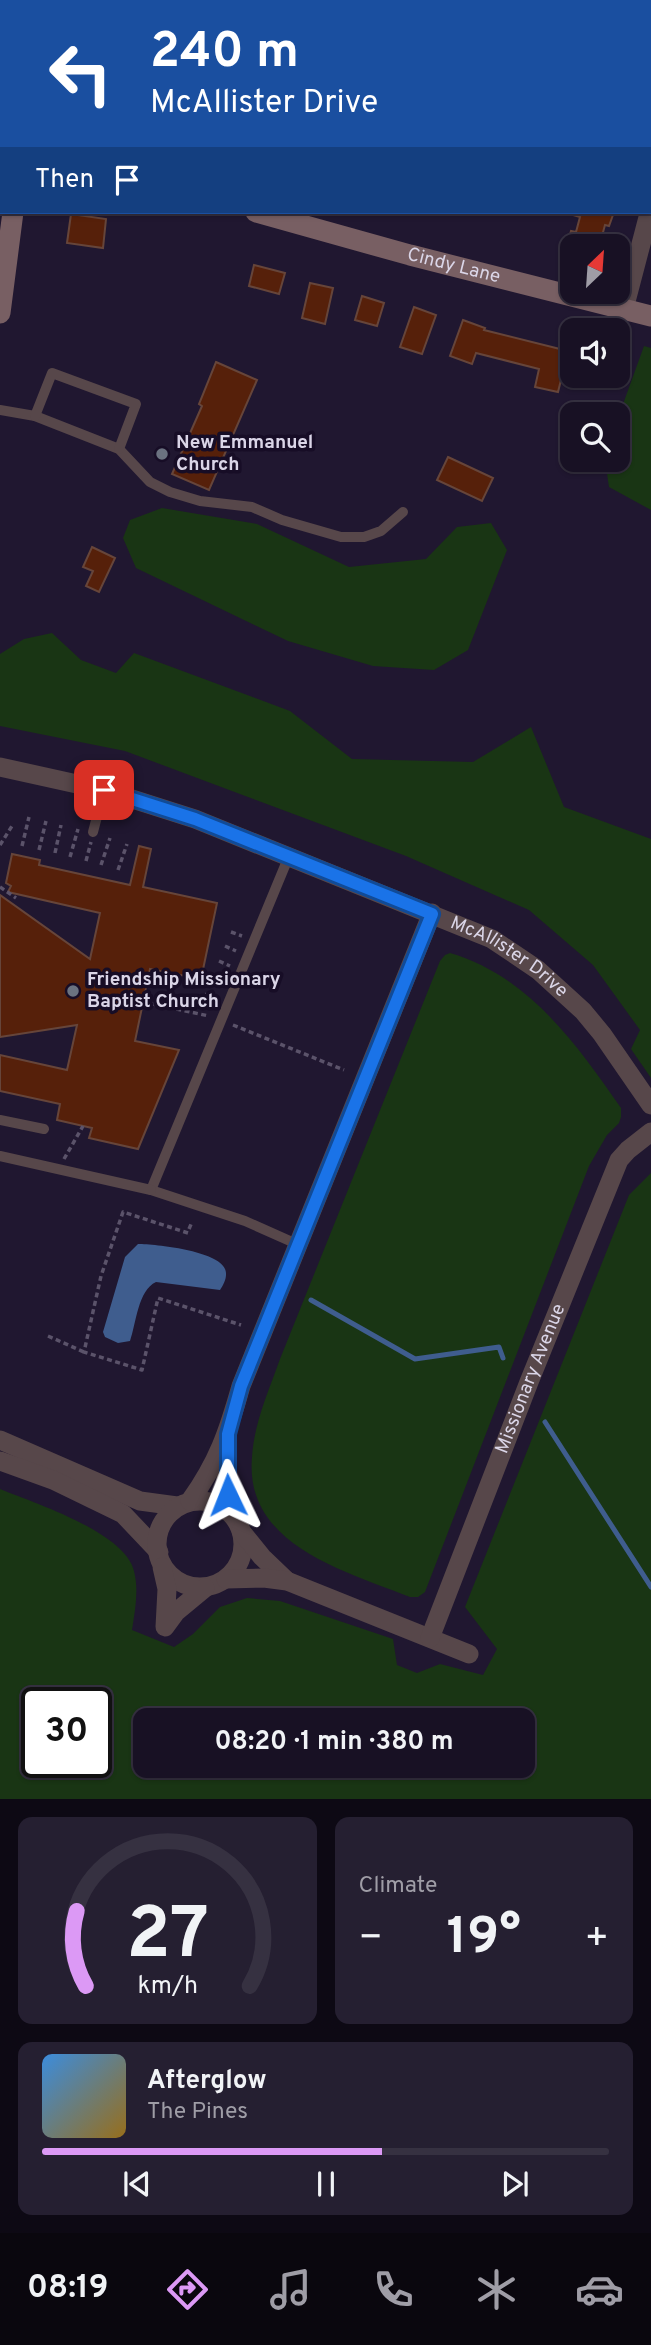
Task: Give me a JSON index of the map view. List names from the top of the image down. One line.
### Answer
{"streets":{"main road":["Cindy Lane"],"street":["McAllister Drive","Missionary Avenue"]},"places":["New Emmanuel Church","Friendship Missionary Baptist Church"],"north":"top right","page":{"turn":["240 m","McAllister Drive"],"then":"Then","limit":"30","trip":"08:20 · 1 min · 380 m","tile":"Climate","heat":["−","19°","+"],"song":["Afterglow","The Pines"],"tabs":"08:19","gauge":["27","km/h"]}}
